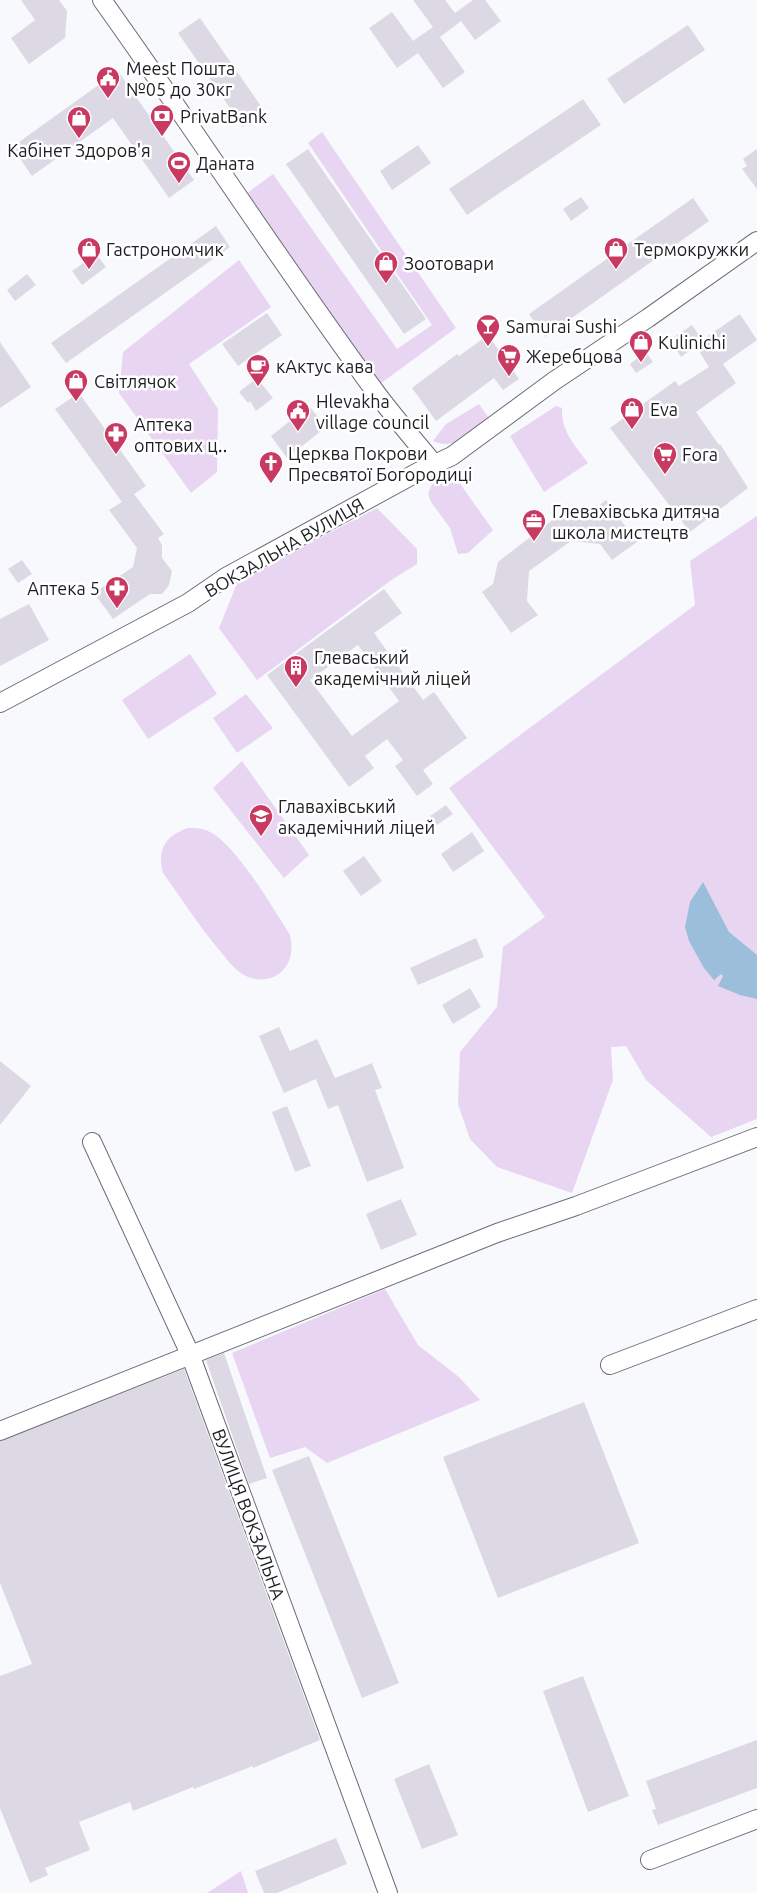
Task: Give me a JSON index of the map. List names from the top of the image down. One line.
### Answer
{"streets":{"street":["ВОКЗАЛЬНА ВУЛИЦЯ","ВУЛИЦЯ ВОКЗАЛЬНА"]},"places":{"public building":["Meest Пошта №05 до 30кг","Hlevakha village council"],"bank":["PrivatBank"],"shop":["Кабінет Здоров'я","Гастрономчик","Термокружки","Зоотовари","Kulinichi","Світлячок","Eva"],"sports":["Даната"],"bar":["Samurai Sushi"],"supermarket":["Жеребцова","Fora"],"cafe":["кАктус кава"],"pharmacy":["Аптека оптових ц‥","Аптека 5"],"church":["Церква Покрови Пресвятої Богородиці"],"office":["Глевахівська дитяча школа мистецтв"],"building":["Глеваський академічний ліцей"],"school or university":["Главахівський академічний ліцей"]}}
